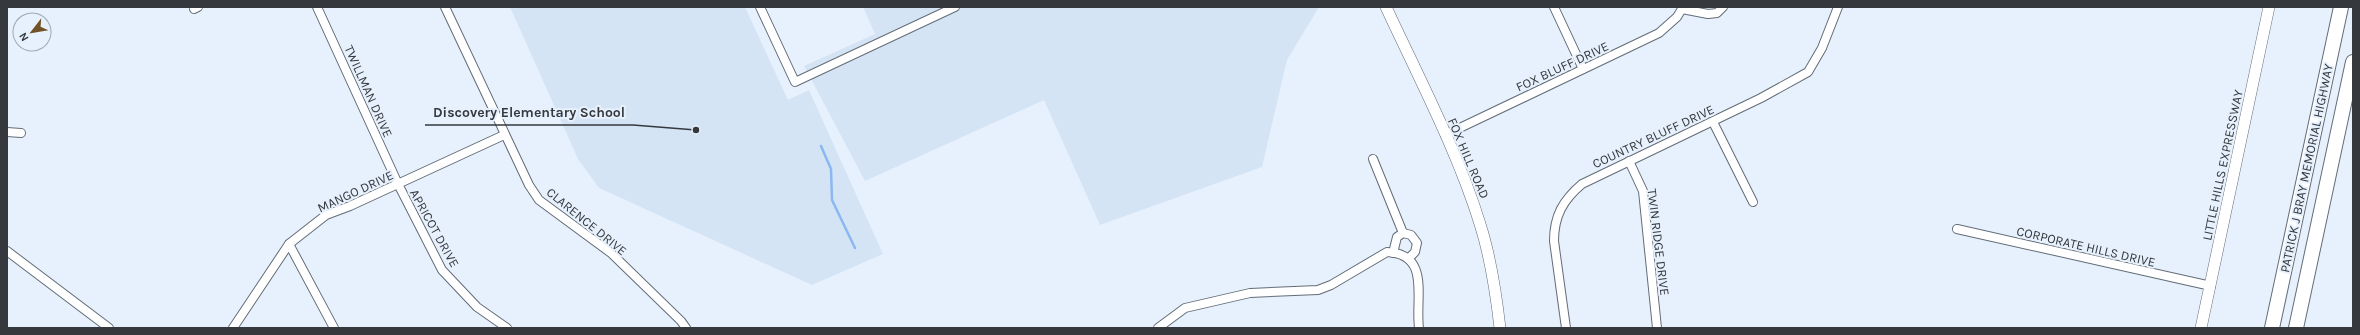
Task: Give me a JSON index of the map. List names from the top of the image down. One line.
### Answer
{"streets":{"highway":["PATRICK J BRAY MEMORIAL HIGHWAY"],"street":["FOX BLUFF DRIVE","TWILLMAN DRIVE","COUNTRY BLUFF DRIVE","FOX HILL ROAD","LITTLE HILLS EXPRESSWAY","MANGO DRIVE","CLARENCE DRIVE","APRICOT DRIVE","TWIN RIDGE DRIVE","CORPORATE HILLS DRIVE"]},"crossings":[["FOX BLUFF DRIVE","FOX HILL ROAD"],["TWILLMAN DRIVE","MANGO DRIVE"],["TWILLMAN DRIVE","APRICOT DRIVE"],["COUNTRY BLUFF DRIVE","TWIN RIDGE DRIVE"],["LITTLE HILLS EXPRESSWAY","CORPORATE HILLS DRIVE"],["MANGO DRIVE","CLARENCE DRIVE"],["MANGO DRIVE","APRICOT DRIVE"]],"places":["Discovery Elementary School"],"north":"bottom left"}
